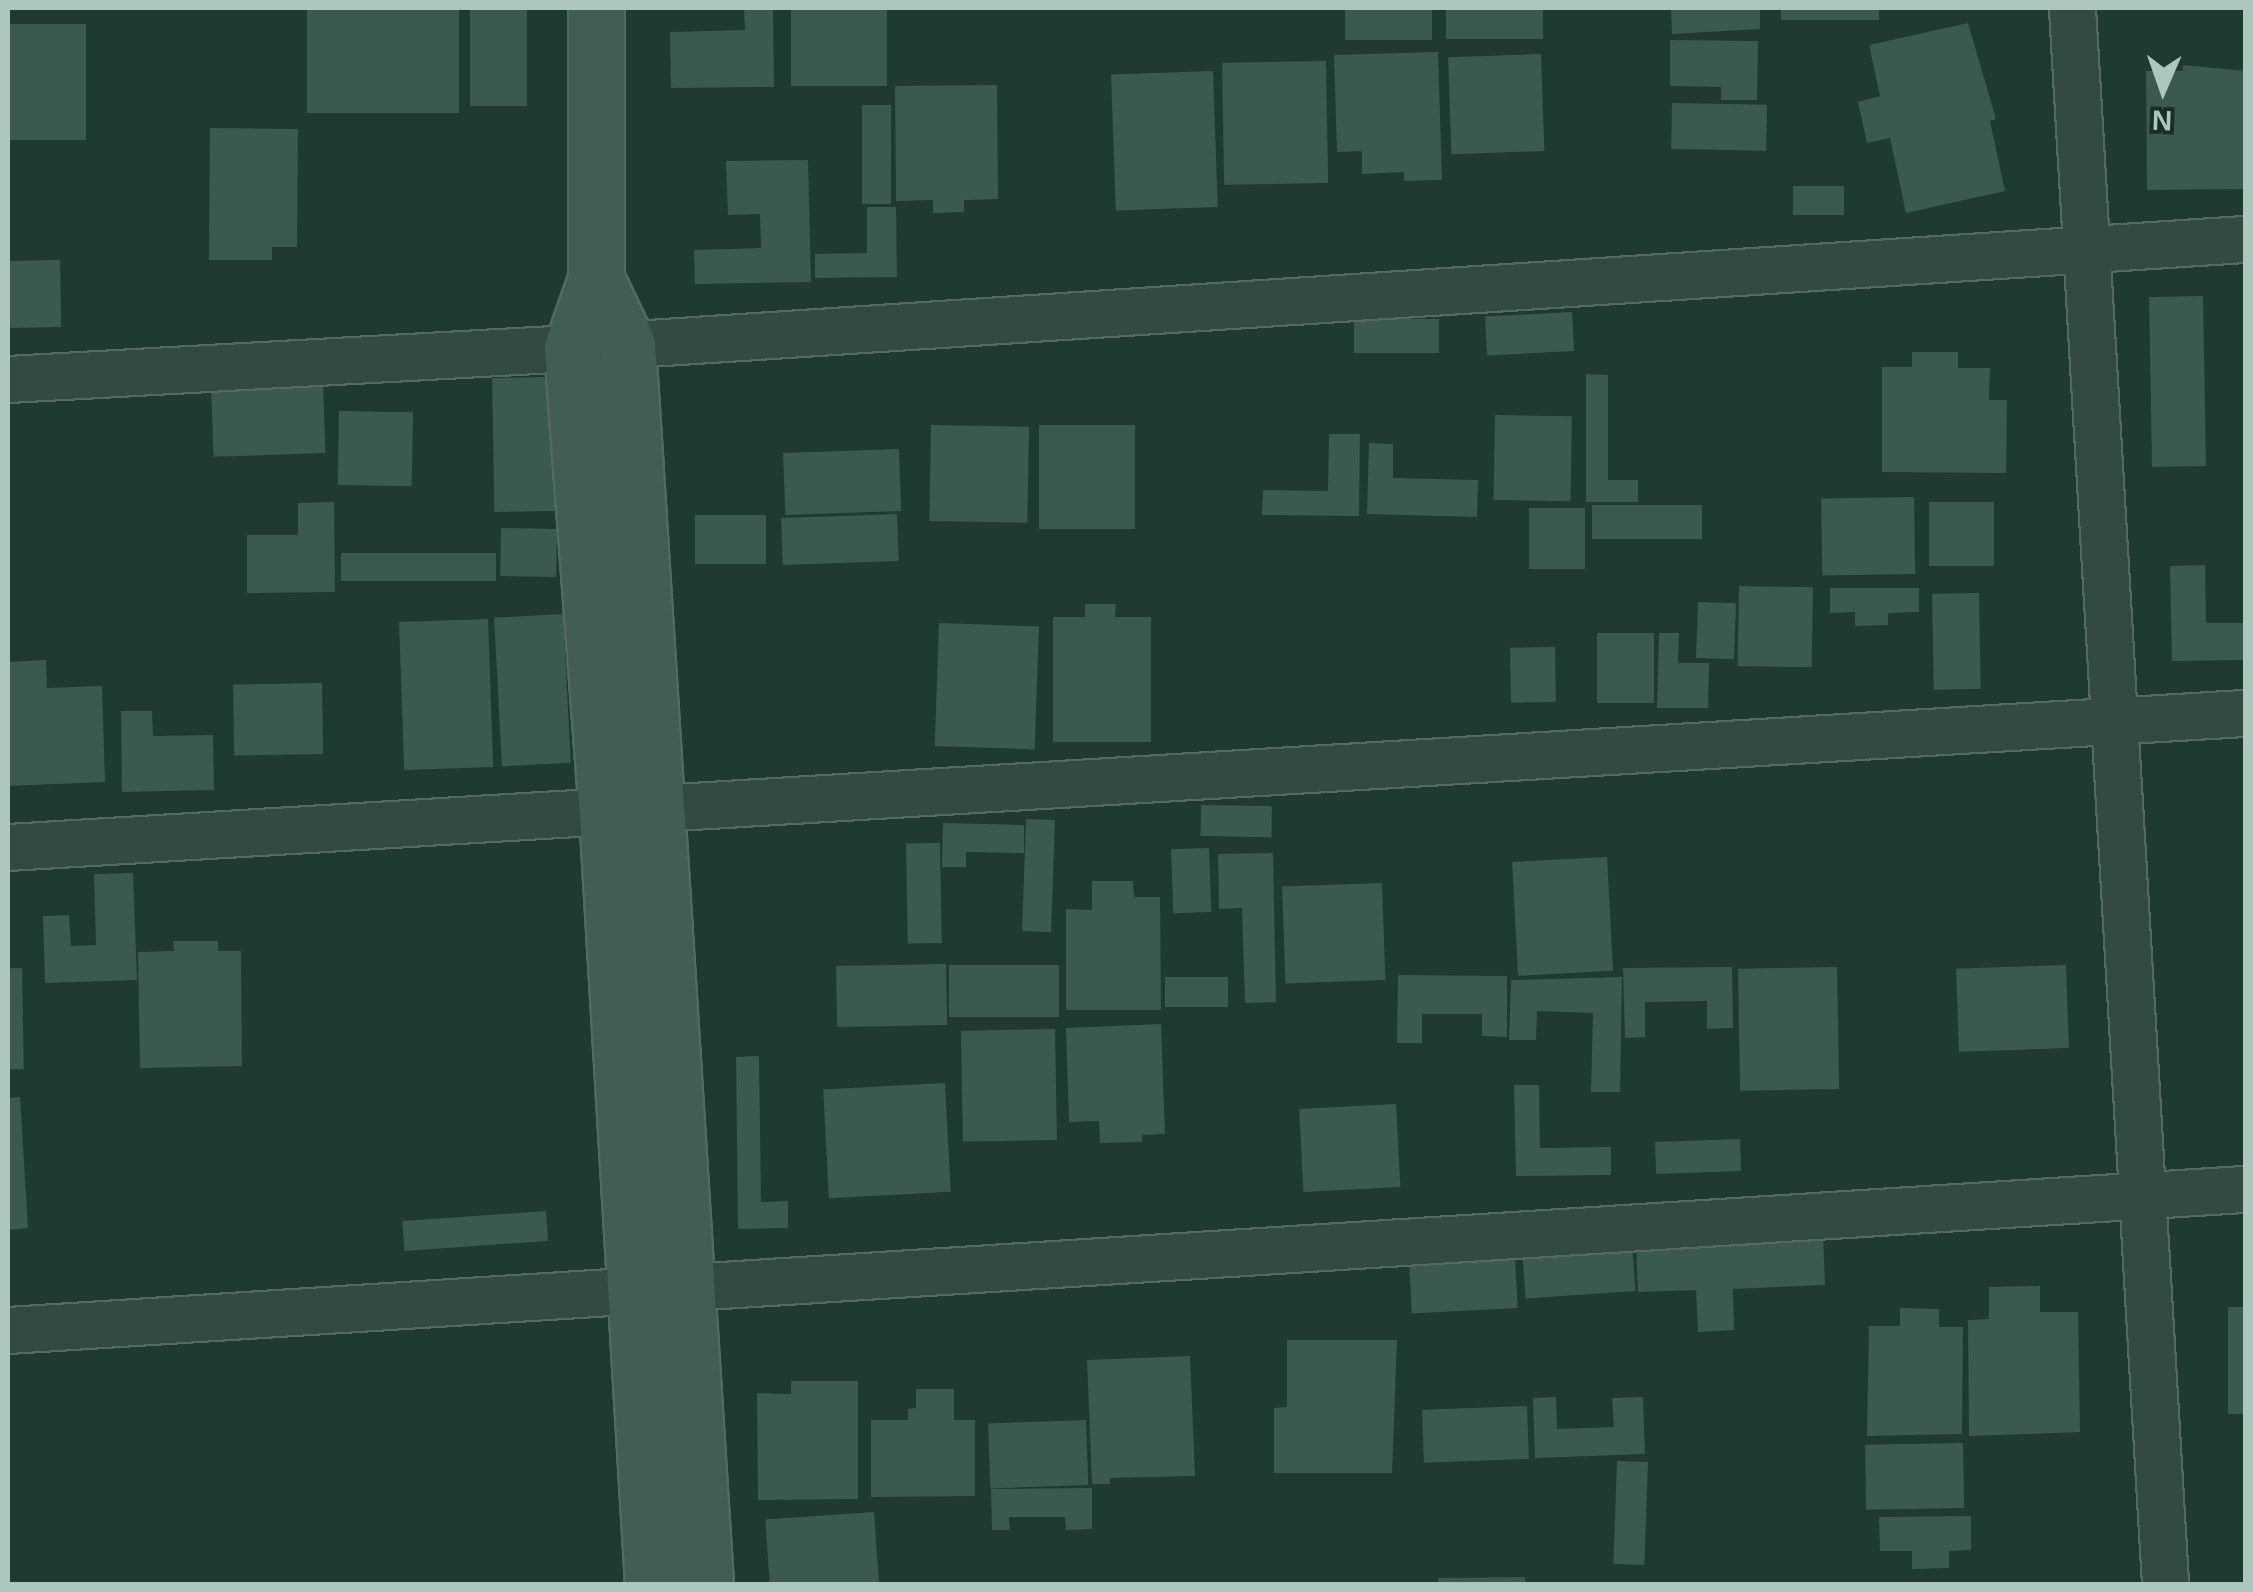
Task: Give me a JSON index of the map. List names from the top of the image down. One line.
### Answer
{"north":"bottom"}
